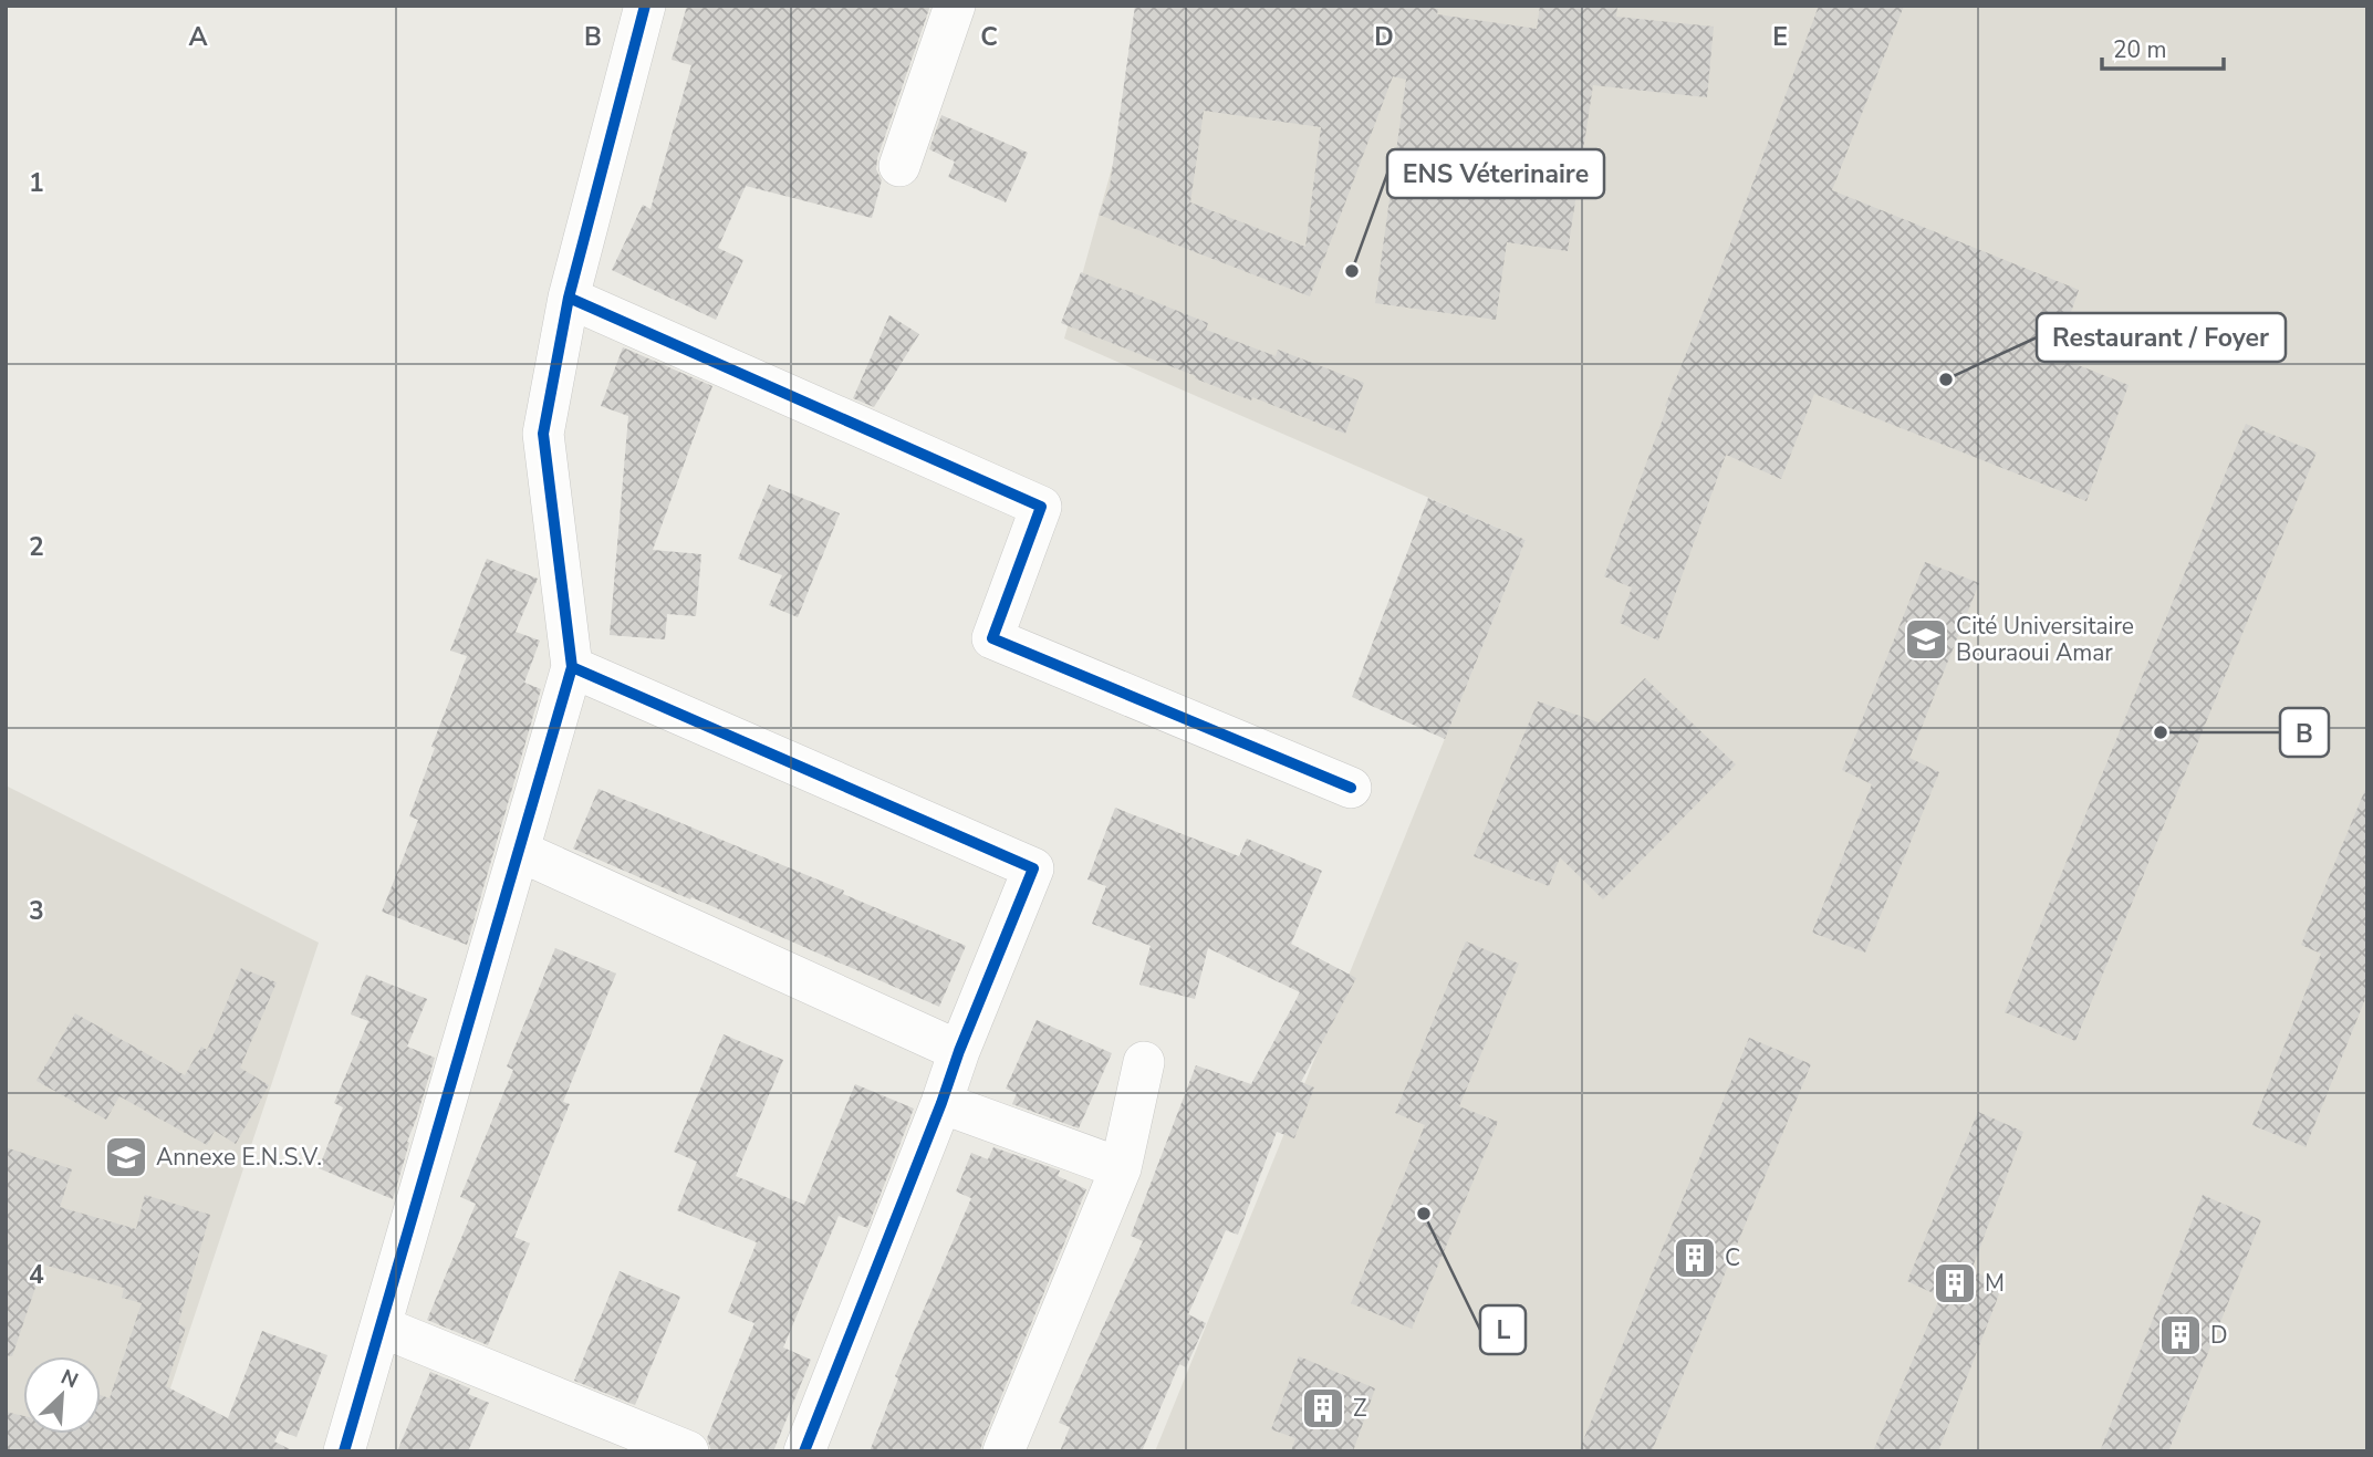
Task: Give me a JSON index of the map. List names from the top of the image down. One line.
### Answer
{"places":{"other":["ENS Véterinaire","Restaurant / Foyer","B","L"],"school or university":["Cité Universitaire Bouraoui Amar","Annexe E.N.S.V."],"building":["C","M","D","Z"]},"scale_bar":"20 m","north":"top right","grid":{"columns":["A","B","C","D","E"],"rows":["1","2","3","4"]}}
